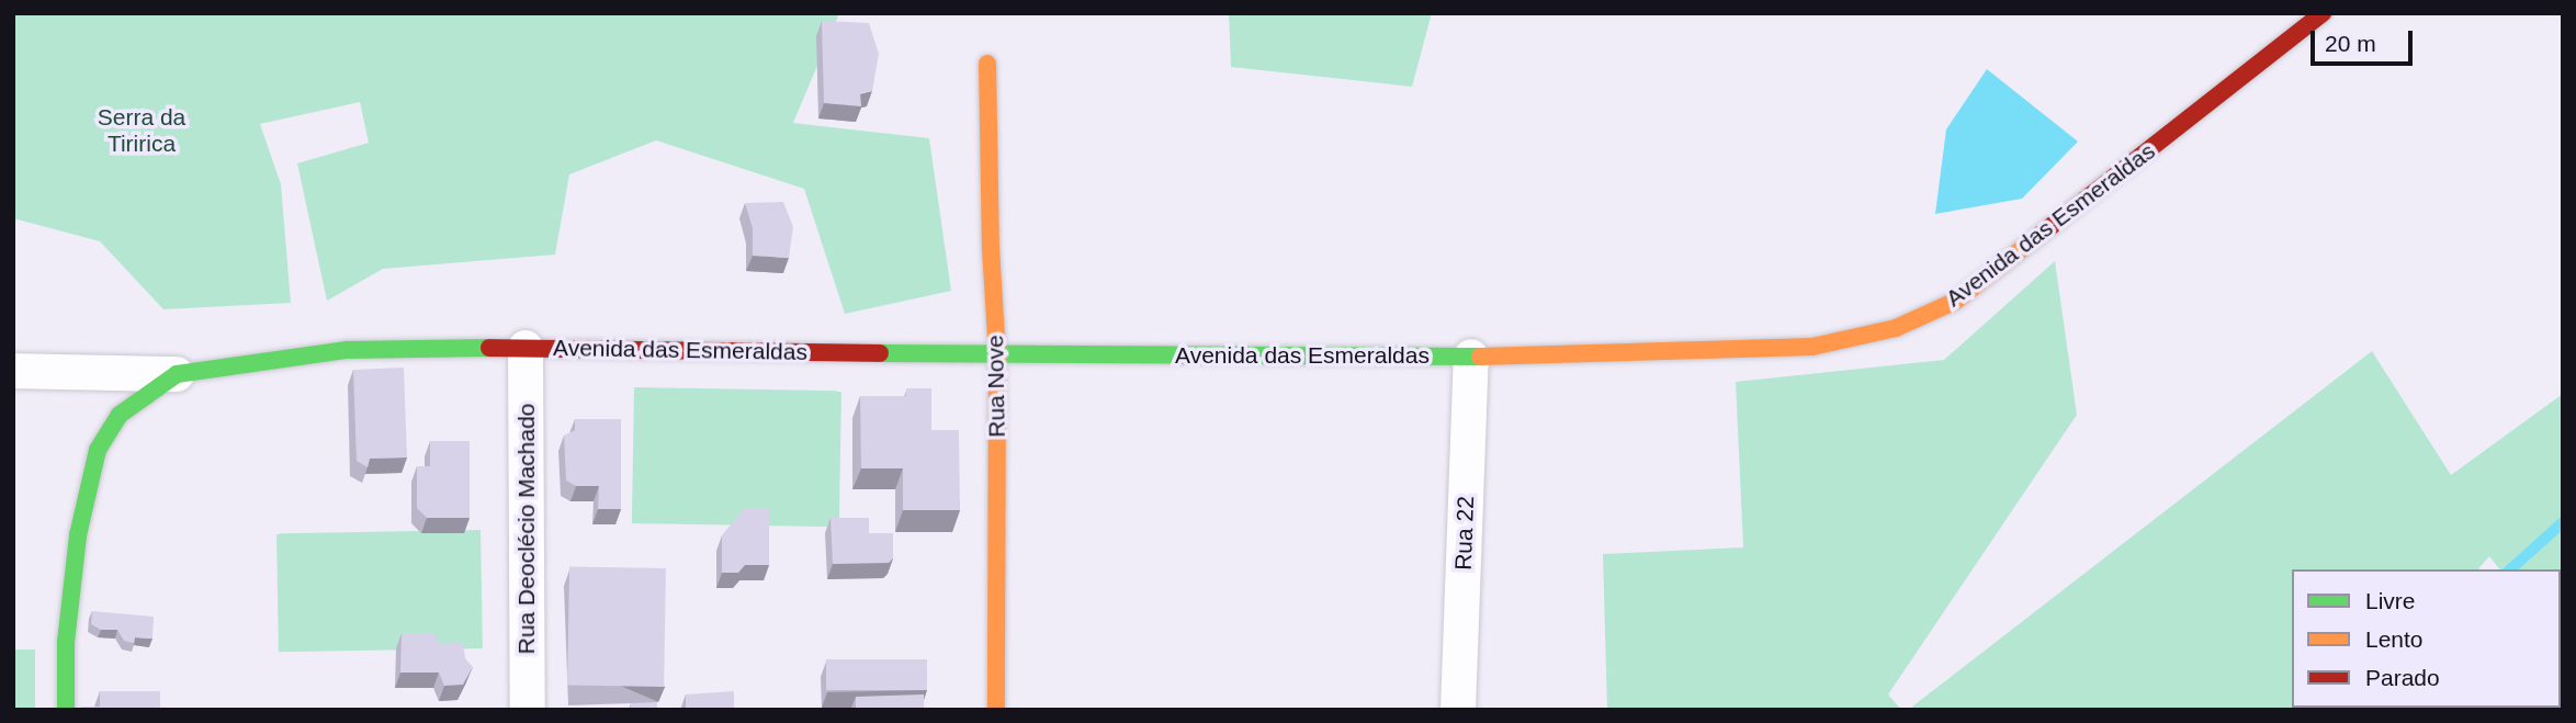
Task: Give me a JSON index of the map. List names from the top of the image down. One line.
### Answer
{"streets":{"main road":["Avenida das Esmeraldas","Rua Nove"],"street":["Rua Deoclécio Machado","Rua 22"]},"crossings":[["Avenida das Esmeraldas","Rua Nove"],["Avenida das Esmeraldas","Rua Deoclécio Machado"],["Avenida das Esmeraldas","Rua 22"]],"parks":["Serra da Tiririca"],"legend":["Livre","Lento","Parado"],"scale_bar":"20 m"}
